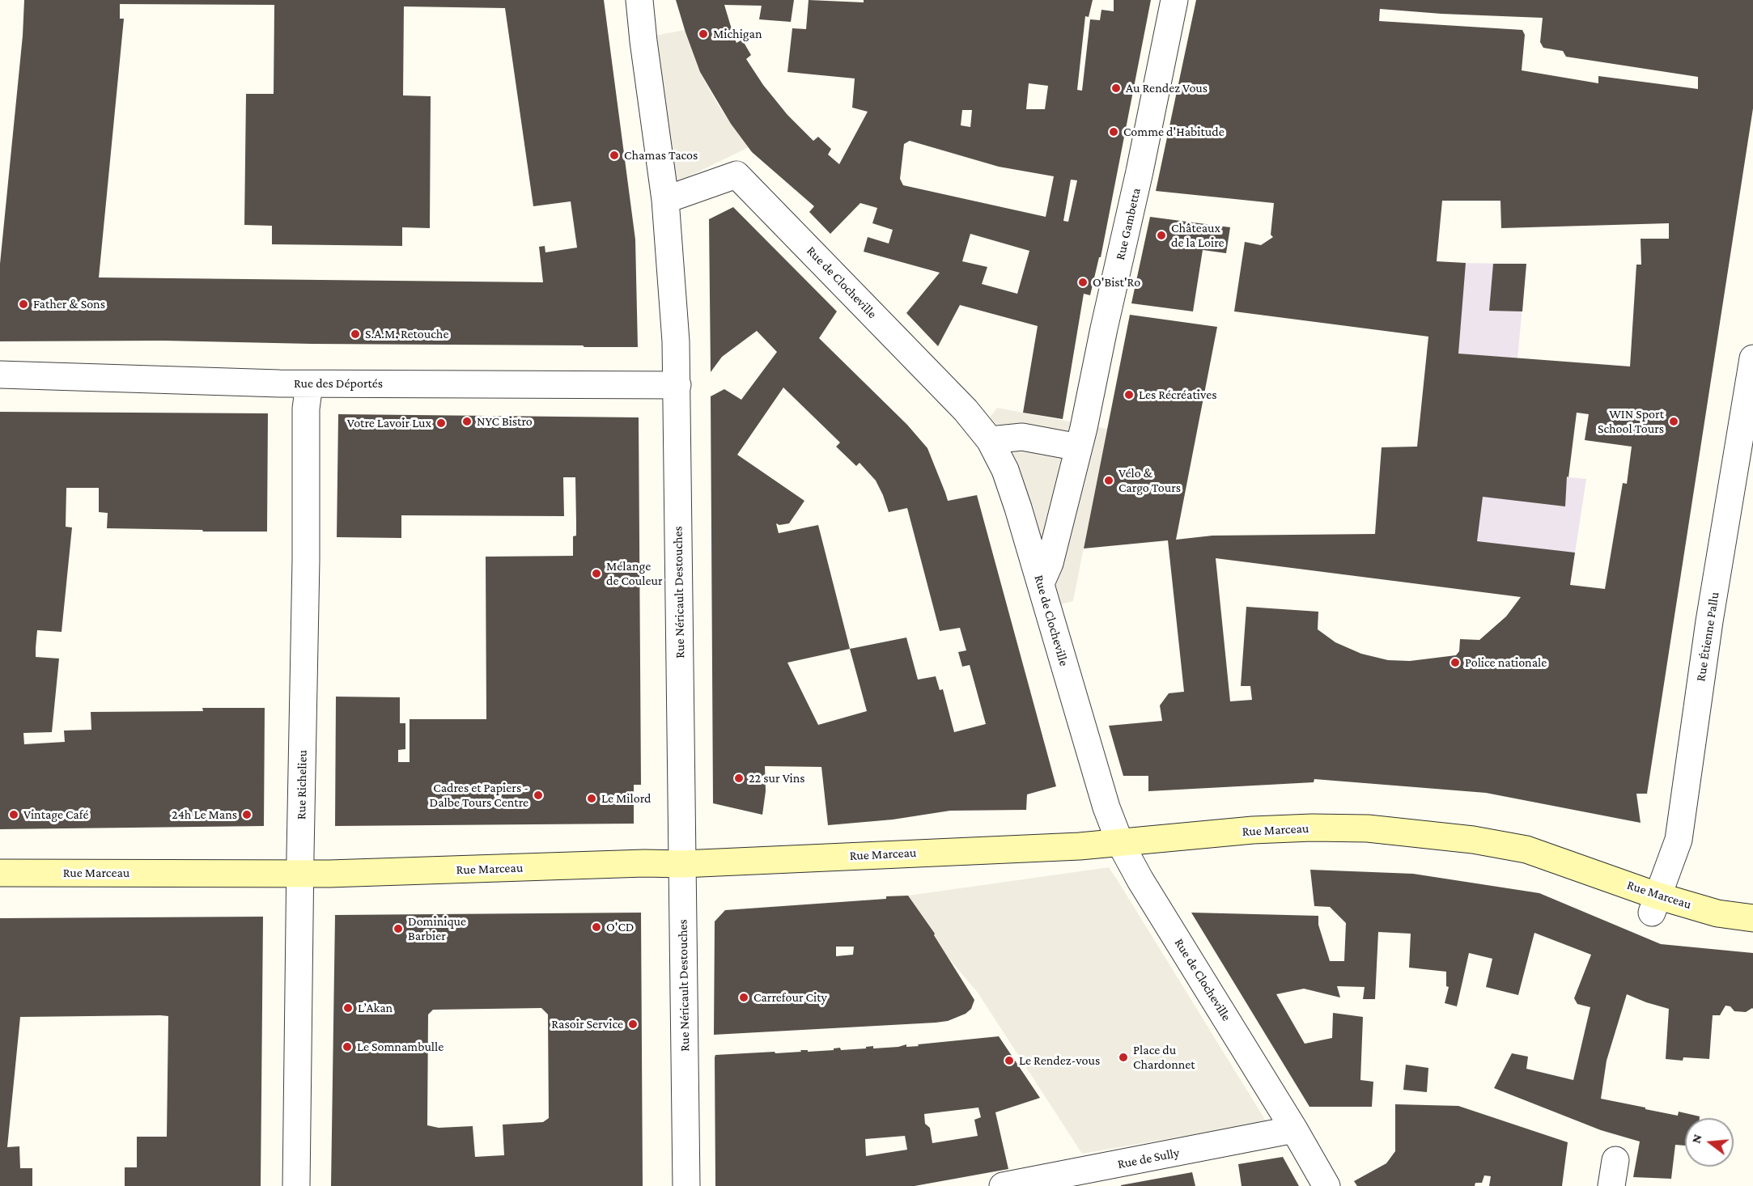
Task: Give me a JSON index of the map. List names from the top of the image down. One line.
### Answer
{"streets":{"street":["Rue Gambetta","Rue de Clocheville","Rue des Déportés","Rue Néricault Destouches","Rue Étienne Pallu","Rue Richelieu","Rue Marceau","Rue de Sully"]},"crossings":[["Rue Gambetta","Rue de Clocheville"],["Rue de Clocheville","Rue Néricault Destouches"],["Rue de Clocheville","Rue Marceau"],["Rue de Clocheville","Rue de Sully"],["Rue des Déportés","Rue Néricault Destouches"],["Rue des Déportés","Rue Richelieu"],["Rue Néricault Destouches","Rue Marceau"],["Rue Étienne Pallu","Rue Marceau"],["Rue Richelieu","Rue Marceau"]],"places":["Michigan","Au Rendez Vous","Comme d'Habitude","Chamas Tacos","Châteaux de la Loire","O'Bist'Ro","Father & Sons","S.A.M. Retouche","Les Récréatives","NYC Bistro","WIN Sport School Tours","Votre Lavoir Lux","Vélo & Cargo Tours","Mélange de Couleur","Police nationale","22 sur Vins","Cadres et Papiers - Dalbe Tours Centre","Le Milord","Vintage Café","24h Le Mans","O'CD","Dominique Barbier","Carrefour City","L’Akan","Rasoir Service","Le Somnambulle","Place du Chardonnet","Le Rendez-vous"],"north":"left"}
